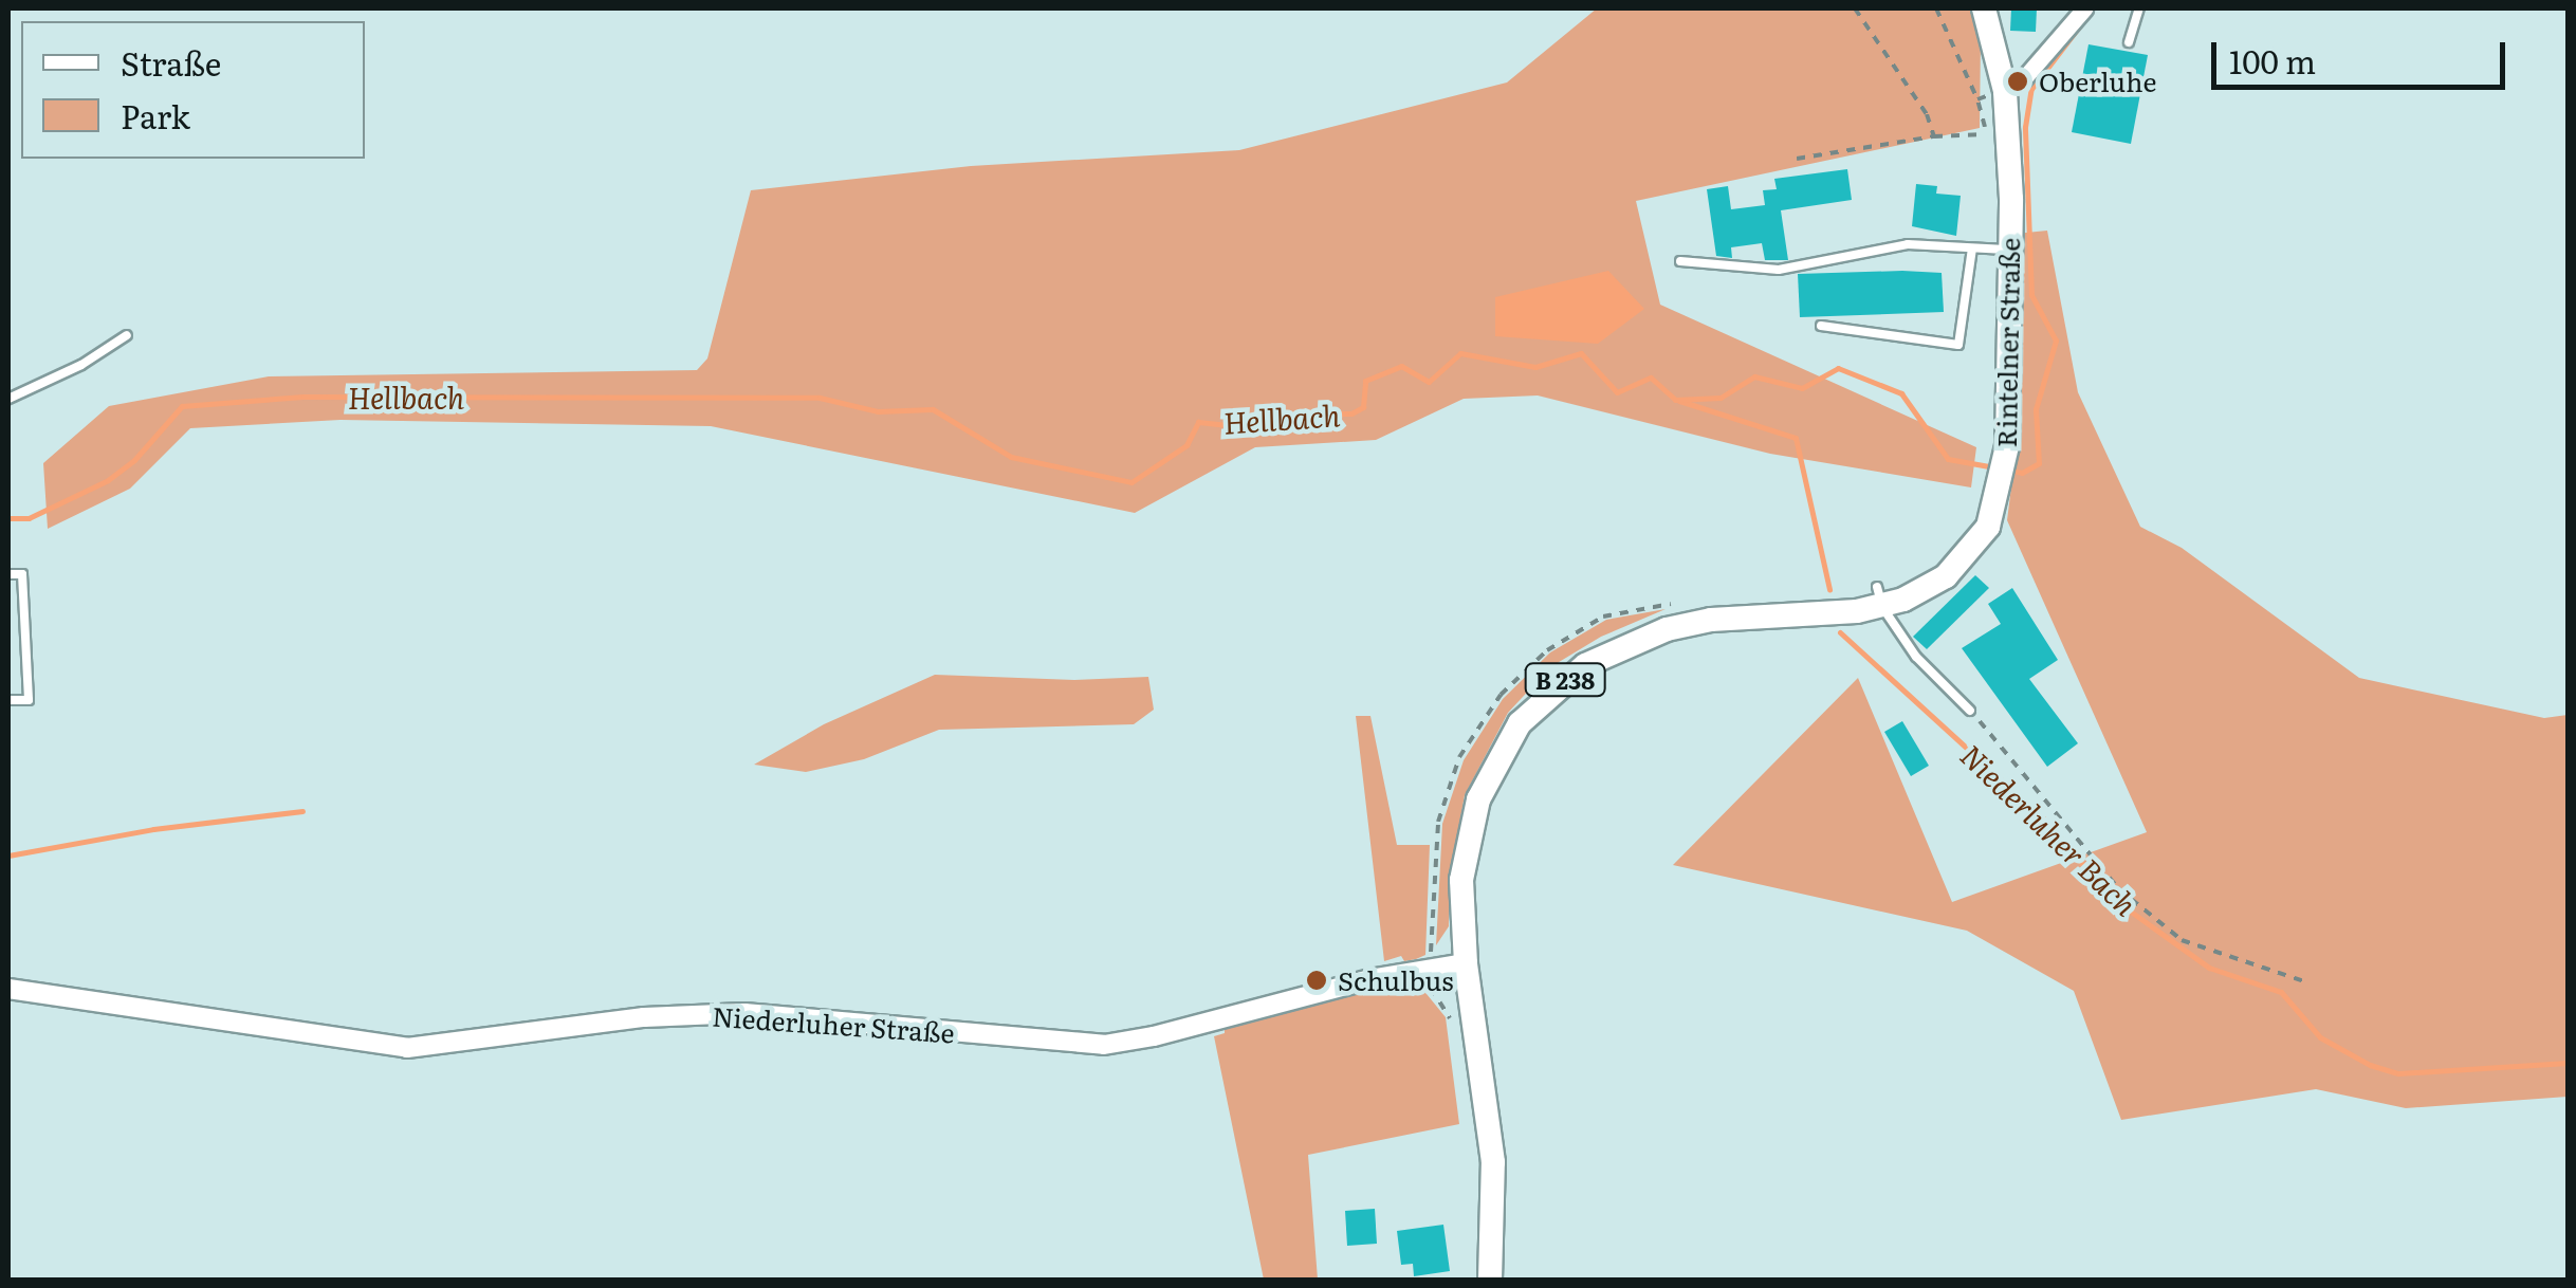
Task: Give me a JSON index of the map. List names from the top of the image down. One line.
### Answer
{"streets":{"main road":["Rintelner Straße","B 238"],"street":["Niederluher Straße"]},"crossings":[["Rintelner Straße","Niederluher Straße"]],"water":["Hellbach","Niederluher Bach"],"places":["Oberluhe","Schulbus"],"legend":["Straße","Park"],"scale_bar":"100 m"}
